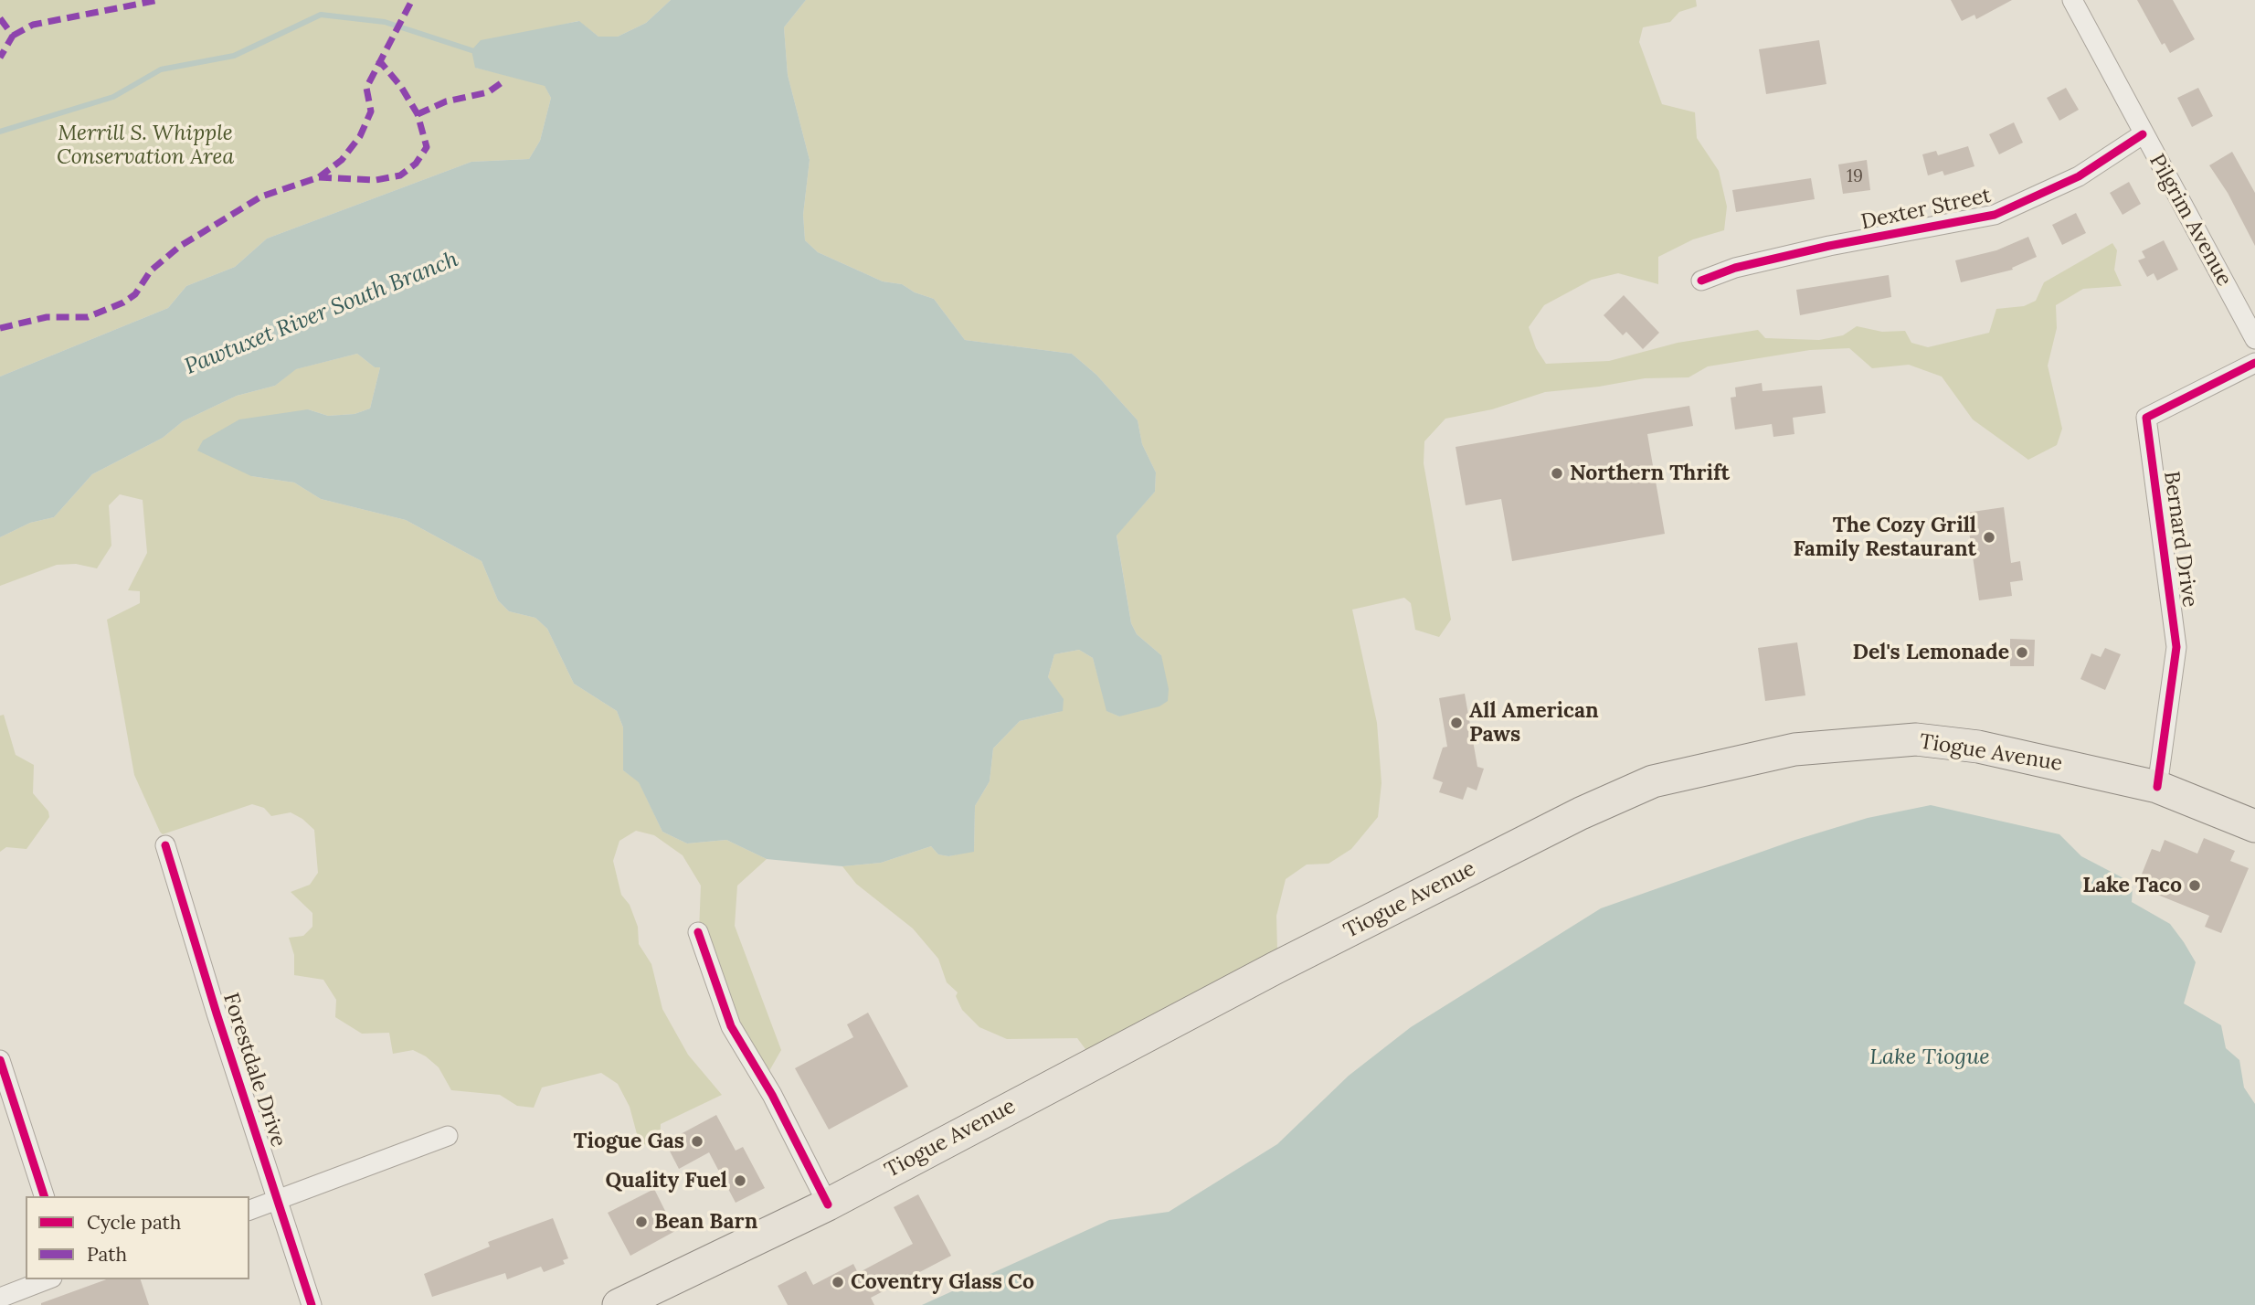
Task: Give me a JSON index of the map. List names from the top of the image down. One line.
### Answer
{"streets":{"main road":["Tiogue Avenue"],"street":["Dexter Street","Pilgrim Avenue","Bernard Drive","Forestdale Drive"]},"crossings":[["Dexter Street","Pilgrim Avenue"],["Bernard Drive","Tiogue Avenue"]],"water":["Pawtuxet River South Branch","Lake Tiogue"],"parks":["Merrill S. Whipple Conservation Area"],"places":["Northern Thrift","The Cozy Grill Family Restaurant","Del's Lemonade","All American Paws","Lake Taco","Tiogue Gas","Quality Fuel","Bean Barn","Coventry Glass Co"],"house_numbers":["19"],"legend":["Cycle path","Path"]}
